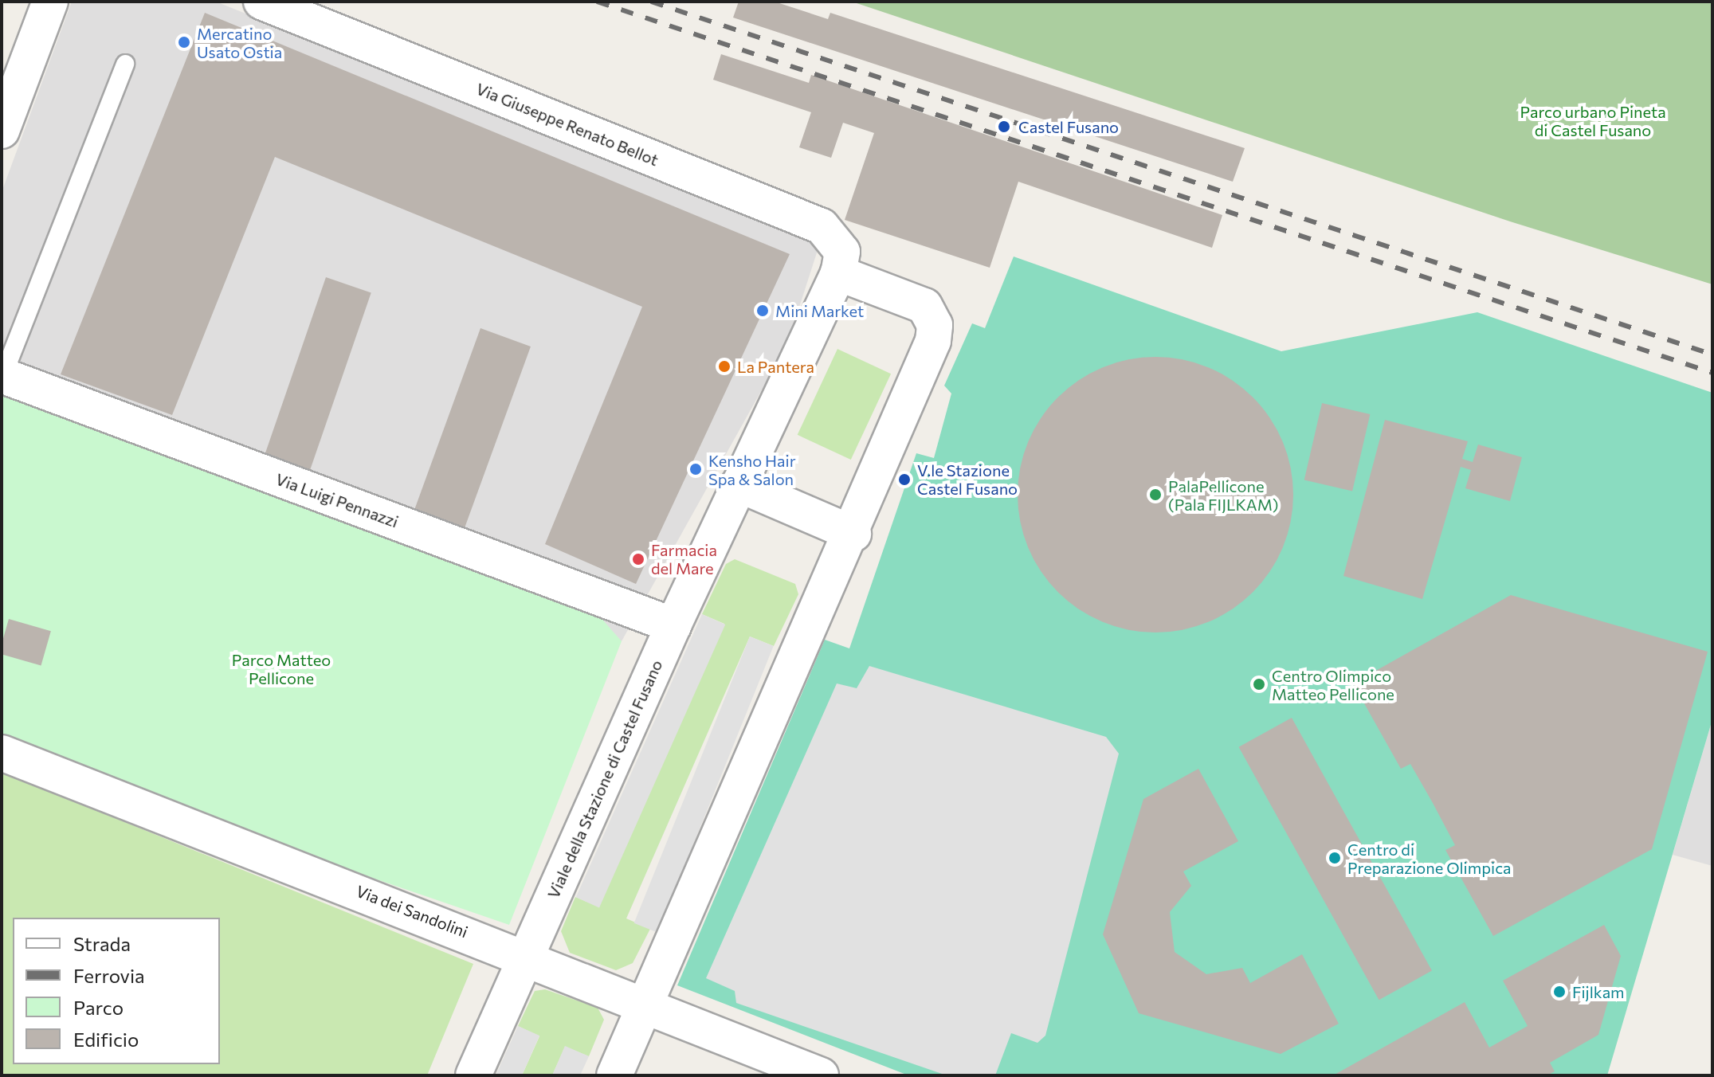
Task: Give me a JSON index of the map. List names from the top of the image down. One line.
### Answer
{"streets":{"street":["Via Giuseppe Renato Bellot","Via Luigi Pennazzi","Viale della Stazione di Castel Fusano","Via dei Sandolini"]},"crossings":[["Via Giuseppe Renato Bellot","Viale della Stazione di Castel Fusano"],["Via Luigi Pennazzi","Viale della Stazione di Castel Fusano"],["Viale della Stazione di Castel Fusano","Via dei Sandolini"]],"parks":["Parco urbano Pineta di Castel Fusano","Parco Matteo Pellicone"],"places":["Mercatino Usato Ostia","Castel Fusano","Mini Market","La Pantera","Kensho Hair Spa & Salon","V.le Stazione Castel Fusano","PalaPellicone (Pala FIJLKAM)","Farmacia del Mare","Centro Olimpico Matteo Pellicone","Centro di Preparazione Olimpica","Fijlkam"],"legend":["Strada","Ferrovia","Parco","Edificio"]}
